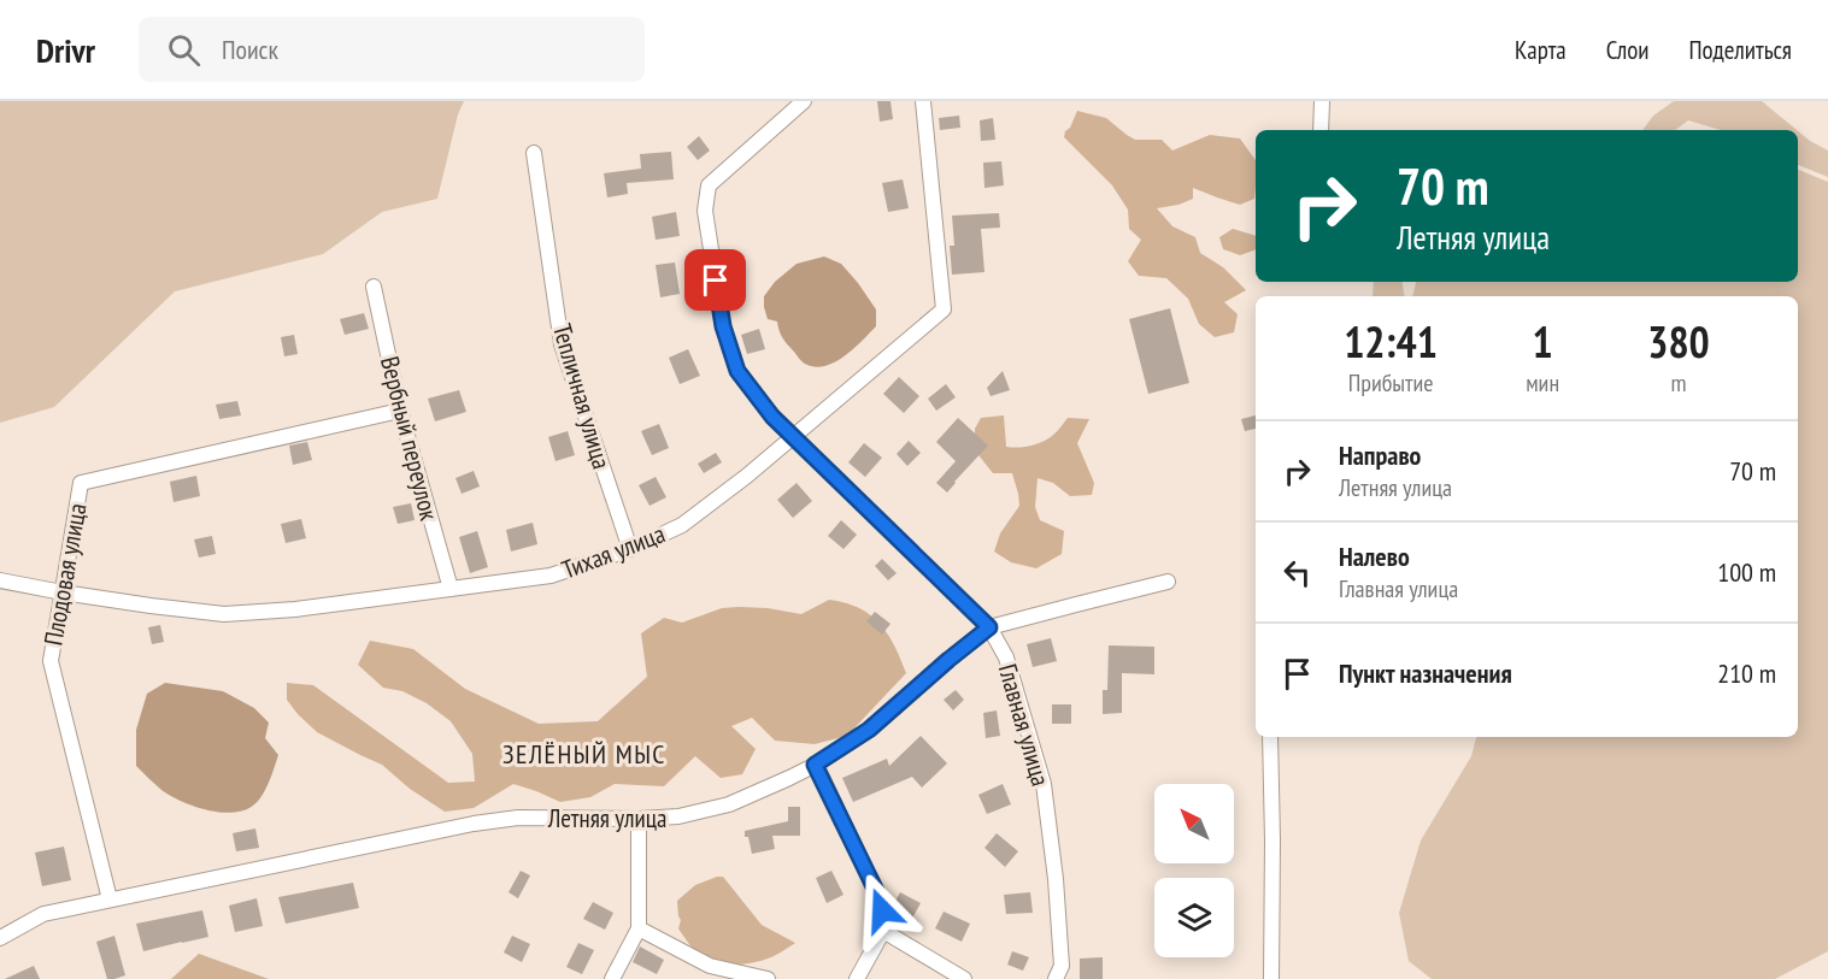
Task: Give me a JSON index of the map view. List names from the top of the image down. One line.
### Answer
{"streets":{"street":["Тепличная улица","Вербный переулок","Тихая улица","Плодовая улица","Главная улица","Летняя улица"]},"crossings":[["Тепличная улица","Тихая улица"],["Вербный переулок","Тихая улица"],["Вербный переулок","Плодовая улица"],["Тихая улица","Плодовая улица"],["Тихая улица","Главная улица"],["Плодовая улица","Летняя улица"],["Главная улица","Летняя улица"]],"districts":["ЗЕЛЁНЫЙ МЫС"],"north":"top left","page":{"header":"Drivr","search":"Поиск","nav":["Карта","Слои","Поделиться"],"turn":["70 m","Летняя улица"],"eta":["12:41","Прибытие","1","мин","380","m"],"list":[{"name":"Направо","note":"Летняя улица","value":"70 m"},{"name":"Налево","note":"Главная улица","value":"100 m"},{"name":"Пункт назначения","value":"210 m"}]}}
